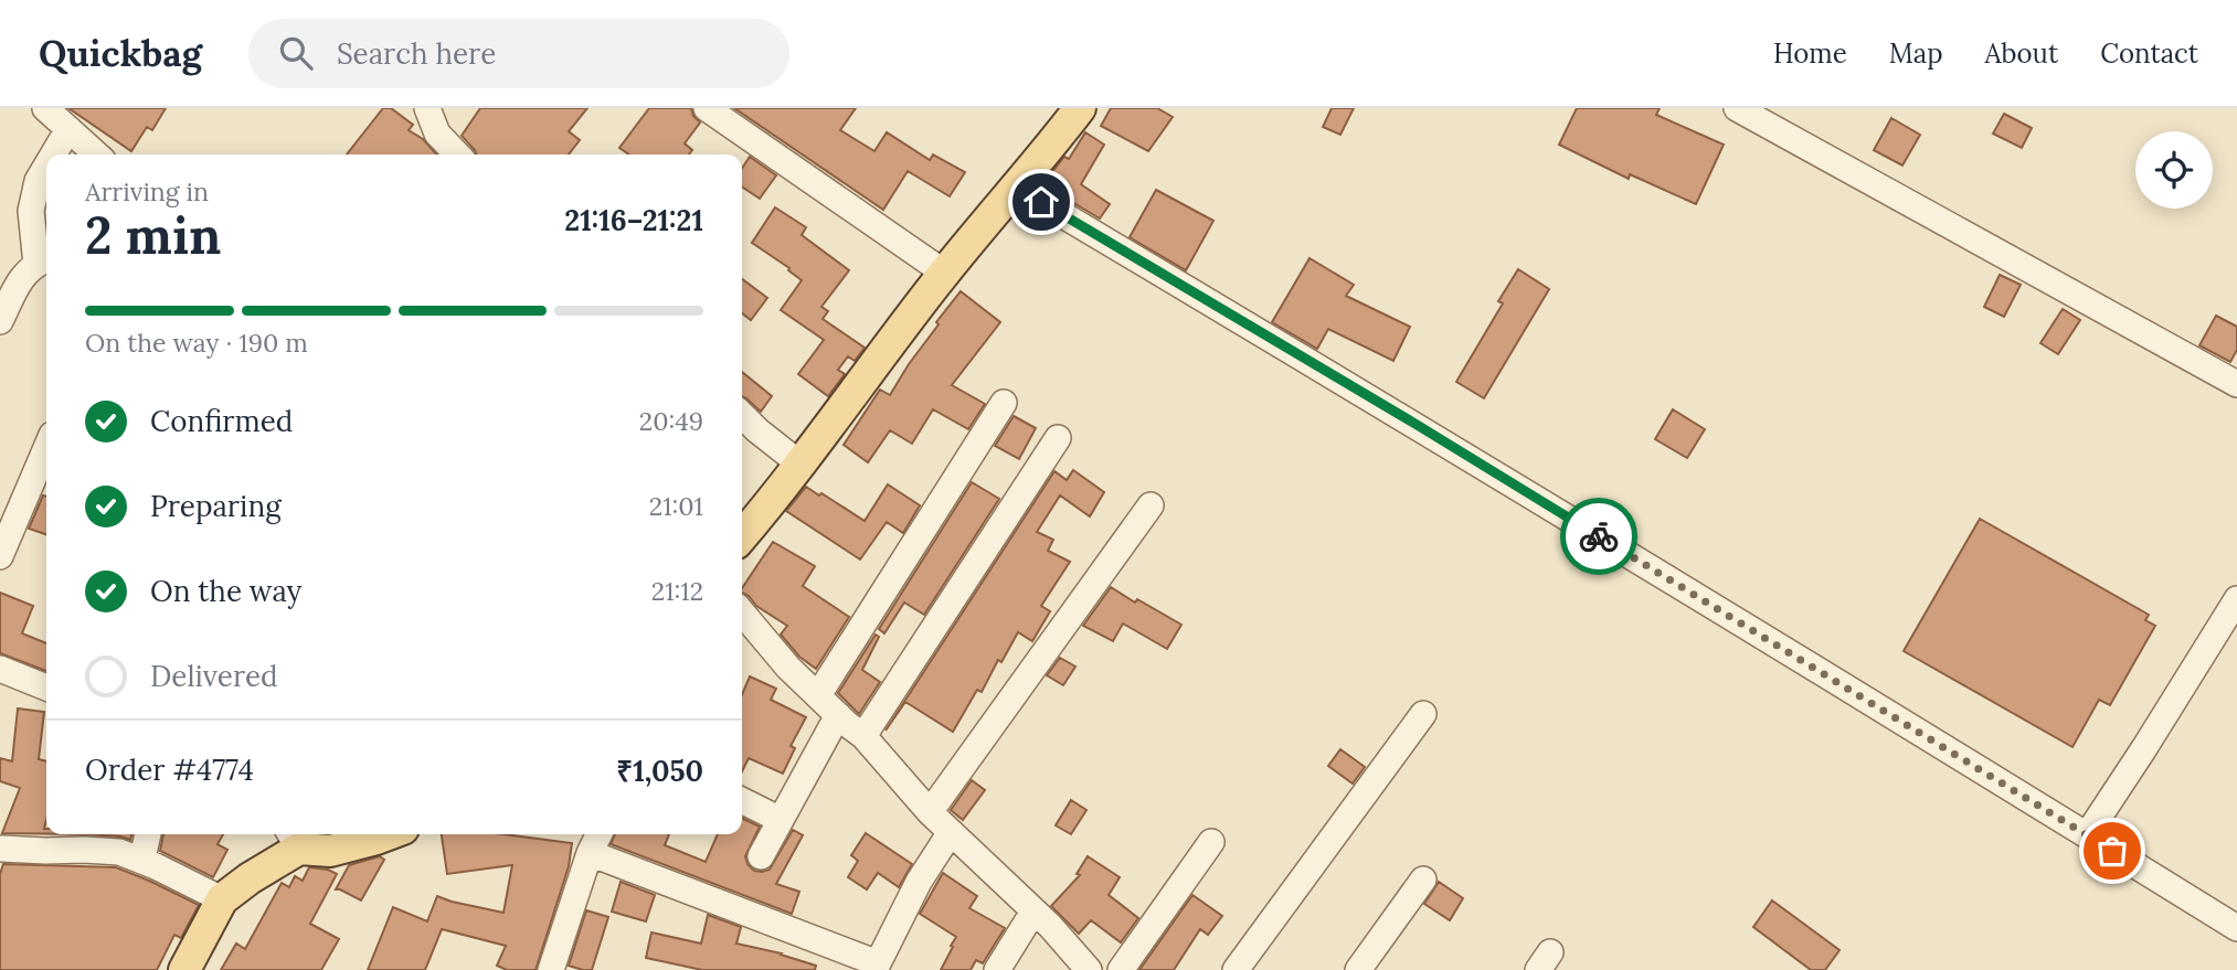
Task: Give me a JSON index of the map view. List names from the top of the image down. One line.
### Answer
{"page":{"header":"Quickbag","search":"Search here","nav":["Home","Map","About","Contact"],"heading":["2 min","Arriving in","21:16–21:21"],"panel":["Order #4774","₹1,050"],"bar":"On the way · 190 m","list":[["Confirmed","20:49"],["Preparing","21:01"],["On the way","21:12"],"Delivered"]}}
